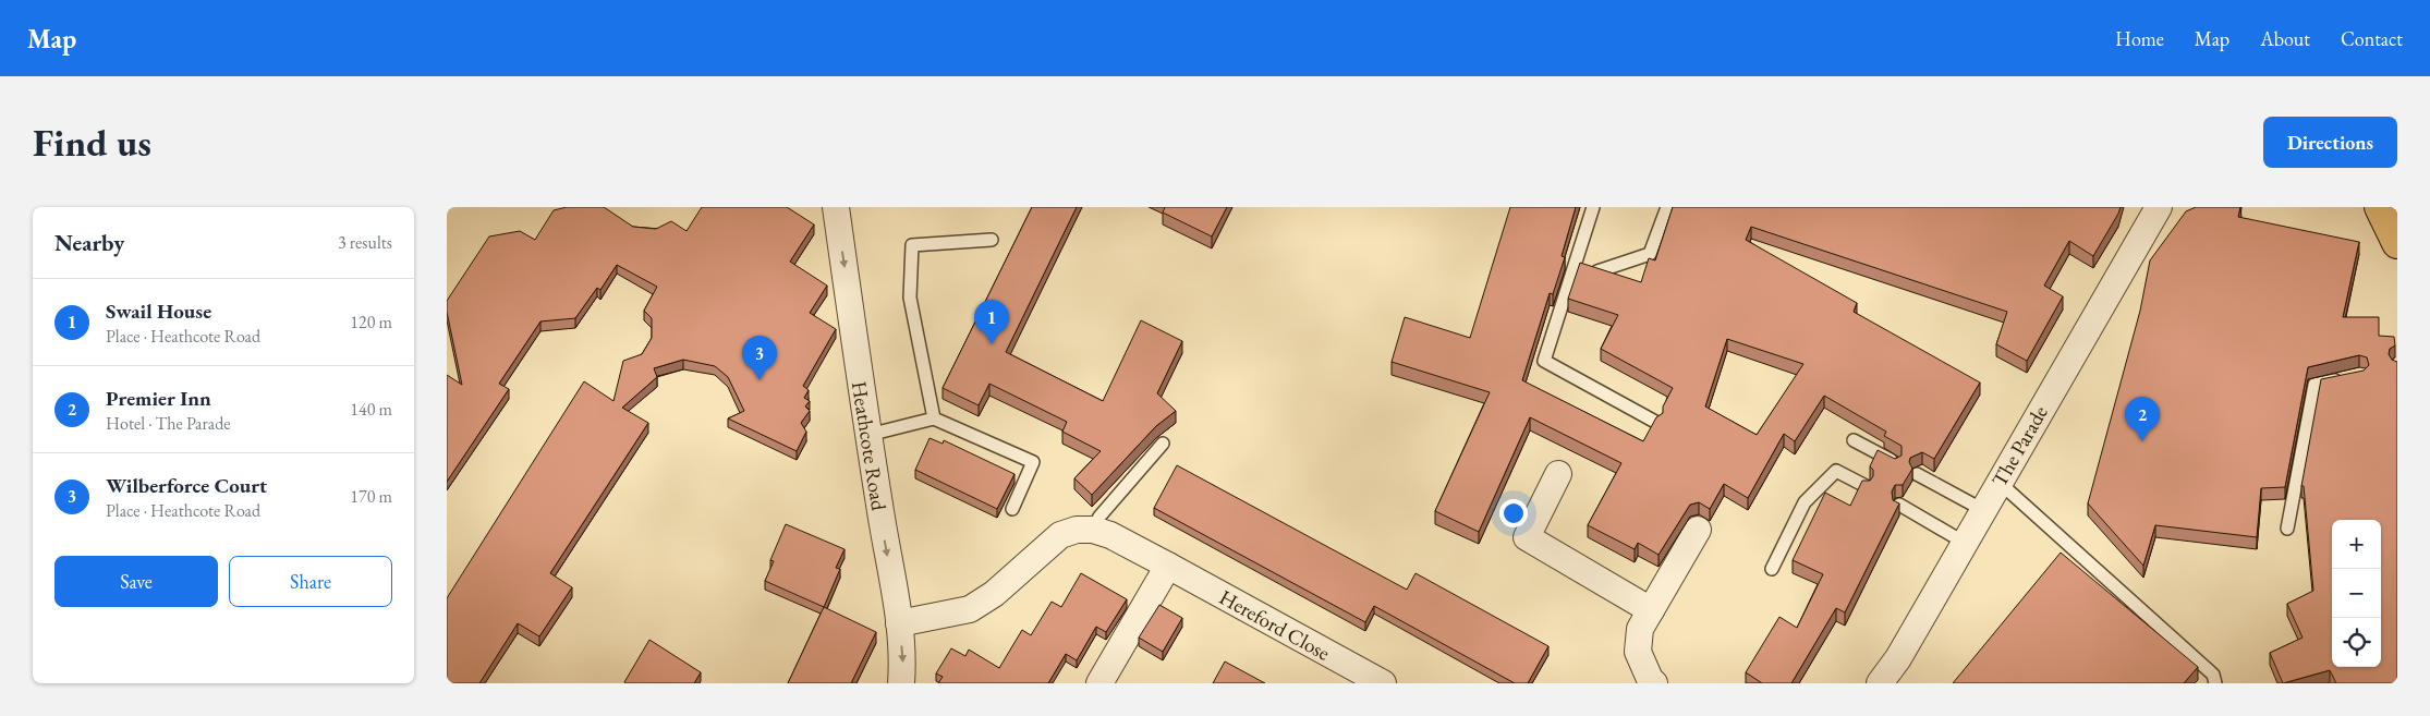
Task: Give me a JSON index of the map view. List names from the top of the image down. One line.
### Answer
{"streets":{"street":["Heathcote Road","The Parade","Hereford Close"]},"one_way":["Heathcote Road"],"page":{"header":"Map","nav":["Home","Map","About","Contact"],"buttons":["Directions",["Save","Share"]],"title":"Find us","heading":["Nearby","3 results"],"list":[{"mark":"1","name":"Swail House","note":"Place · Heathcote Road","value":"120 m"},{"mark":"2","name":"Premier Inn","note":"Hotel · The Parade","value":"140 m"},{"mark":"3","name":"Wilberforce Court","note":"Place · Heathcote Road","value":"170 m"}],"pins":["1","3","2"],"map_buttons":["+","−"]}}
